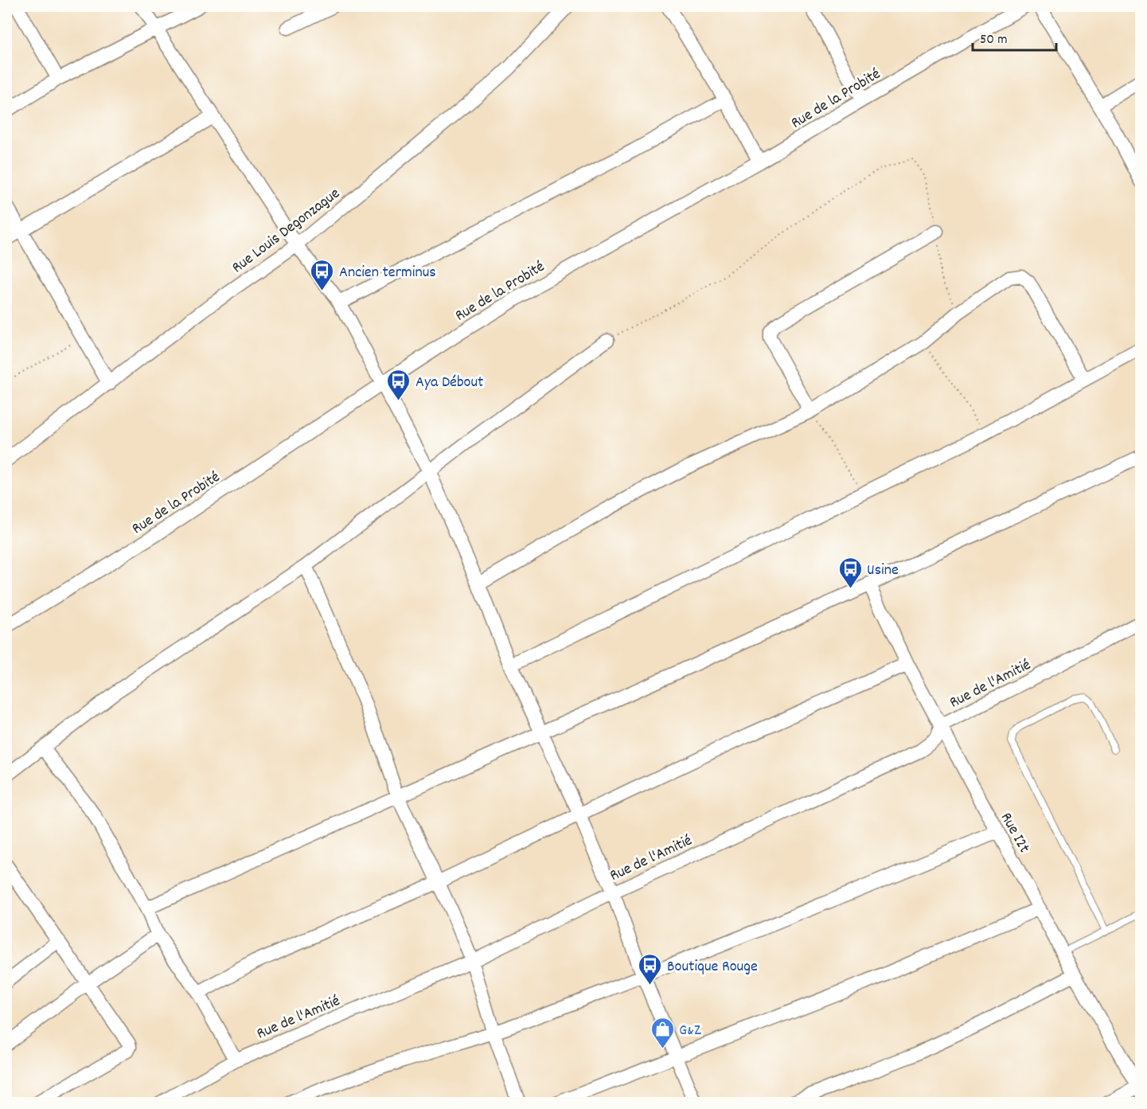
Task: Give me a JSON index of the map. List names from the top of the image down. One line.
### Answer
{"streets":{"street":["Rue de la Probité","Rue Louis Degonzague","Rue de l'Amitié","Rue I2t"]},"crossings":[["Rue de l'Amitié","Rue I2t"]],"places":{"bus stop":["Ancien terminus","Aya Débout","Usine","Boutique Rouge"],"shop":["G&Z"]},"scale_bar":"50 m"}
